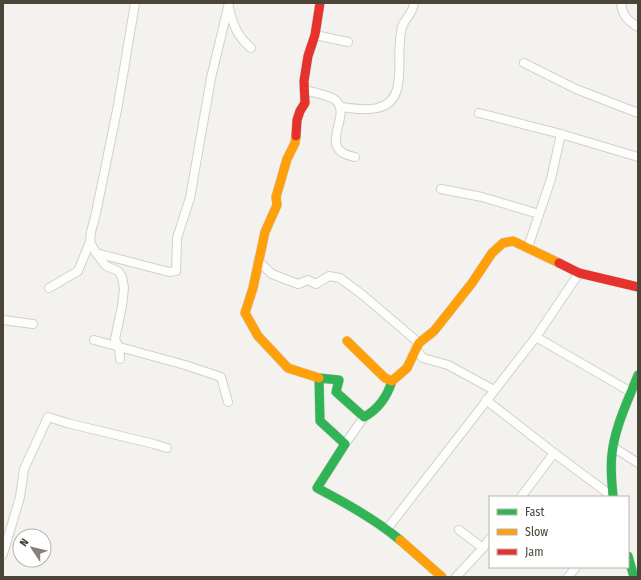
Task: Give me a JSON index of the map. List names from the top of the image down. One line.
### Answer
{"legend":["Fast","Slow","Jam"],"north":"top left"}
